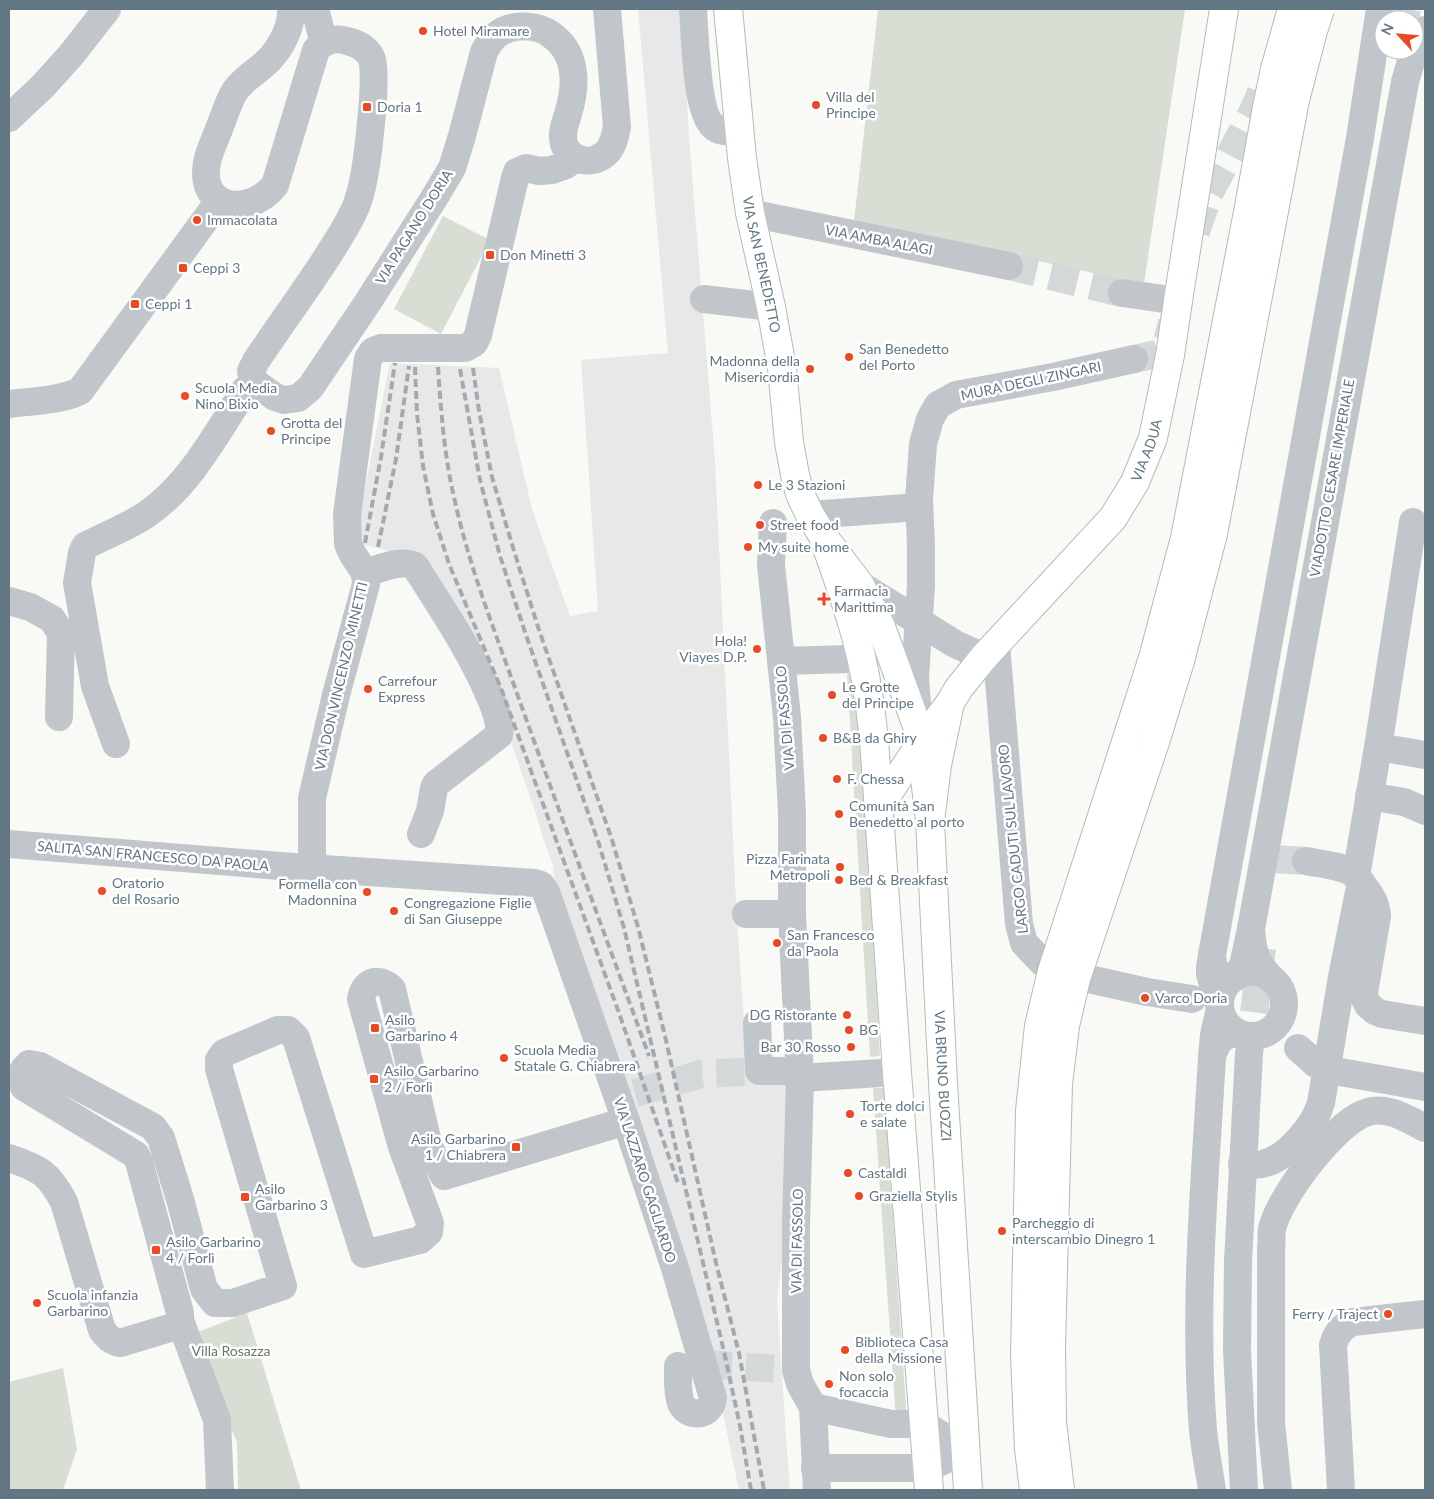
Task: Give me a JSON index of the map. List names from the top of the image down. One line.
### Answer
{"streets":{"main road":["VIA SAN BENEDETTO","VIA ADUA","VIA BRUNO BUOZZI"],"street":["VIA PAGANO DORIA","VIA AMBA ALAGI","MURA DEGLI ZINGARI","VIADOTTO CESARE IMPERIALE","VIA DON VINCENZO MINETTI","VIA DI FASSOLO","LARGO CADUTI SUL LAVORO","SALITA SAN FRANCESCO DA PAOLA","VIA LAZZARO GAGLIARDO"]},"crossings":[["VIA PAGANO DORIA","VIA DON VINCENZO MINETTI"],["VIA AMBA ALAGI","VIA SAN BENEDETTO"],["VIA SAN BENEDETTO","MURA DEGLI ZINGARI"],["VIA SAN BENEDETTO","VIA ADUA"],["VIA SAN BENEDETTO","VIA BRUNO BUOZZI"],["MURA DEGLI ZINGARI","VIA ADUA"],["VIA ADUA","LARGO CADUTI SUL LAVORO"],["VIA ADUA","VIA BRUNO BUOZZI"],["VIA DON VINCENZO MINETTI","SALITA SAN FRANCESCO DA PAOLA"],["SALITA SAN FRANCESCO DA PAOLA","VIA LAZZARO GAGLIARDO"]],"parks":["Villa Rosazza"],"places":{"other":["Hotel Miramare","Villa del Principe","Immacolata","San Benedetto del Porto","Madonna della Misericordia","Scuola Media Nino Bixio","Grotta del Principe","Le 3 Stazioni","Street food","My suite home","Hola! Viayes D.P.","Carrefour Express","Le Grotte del Principe","B&B da Ghiry","F. Chessa","Comunità San Benedetto al porto","Pizza Farinata Metropoli","Bed & Breakfast","Oratorio del Rosario","Formella con Madonnina","Congregazione Figlie di San Giuseppe","San Francesco da Paola","Varco Doria","DG Ristorante","BG","Bar 30 Rosso","Scuola Media Statale G. Chiabrera","Torte dolci e salate","Castaldi","Graziella Stylis","Parcheggio di interscambio Dinegro 1","Scuola infanzia Garbarino","Ferry / Traject","Biblioteca Casa della Missione","Non solo focaccia"],"transit":["Doria 1","Don Minetti 3","Ceppi 3","Ceppi 1","Asilo Garbarino 4","Asilo Garbarino 2 / Forlì","Asilo Garbarino 1 / Chiabrera","Asilo Garbarino 3","Asilo Garbarino 4 / Forlì"],"health":["Farmacia Marittima"]},"north":"top left"}
